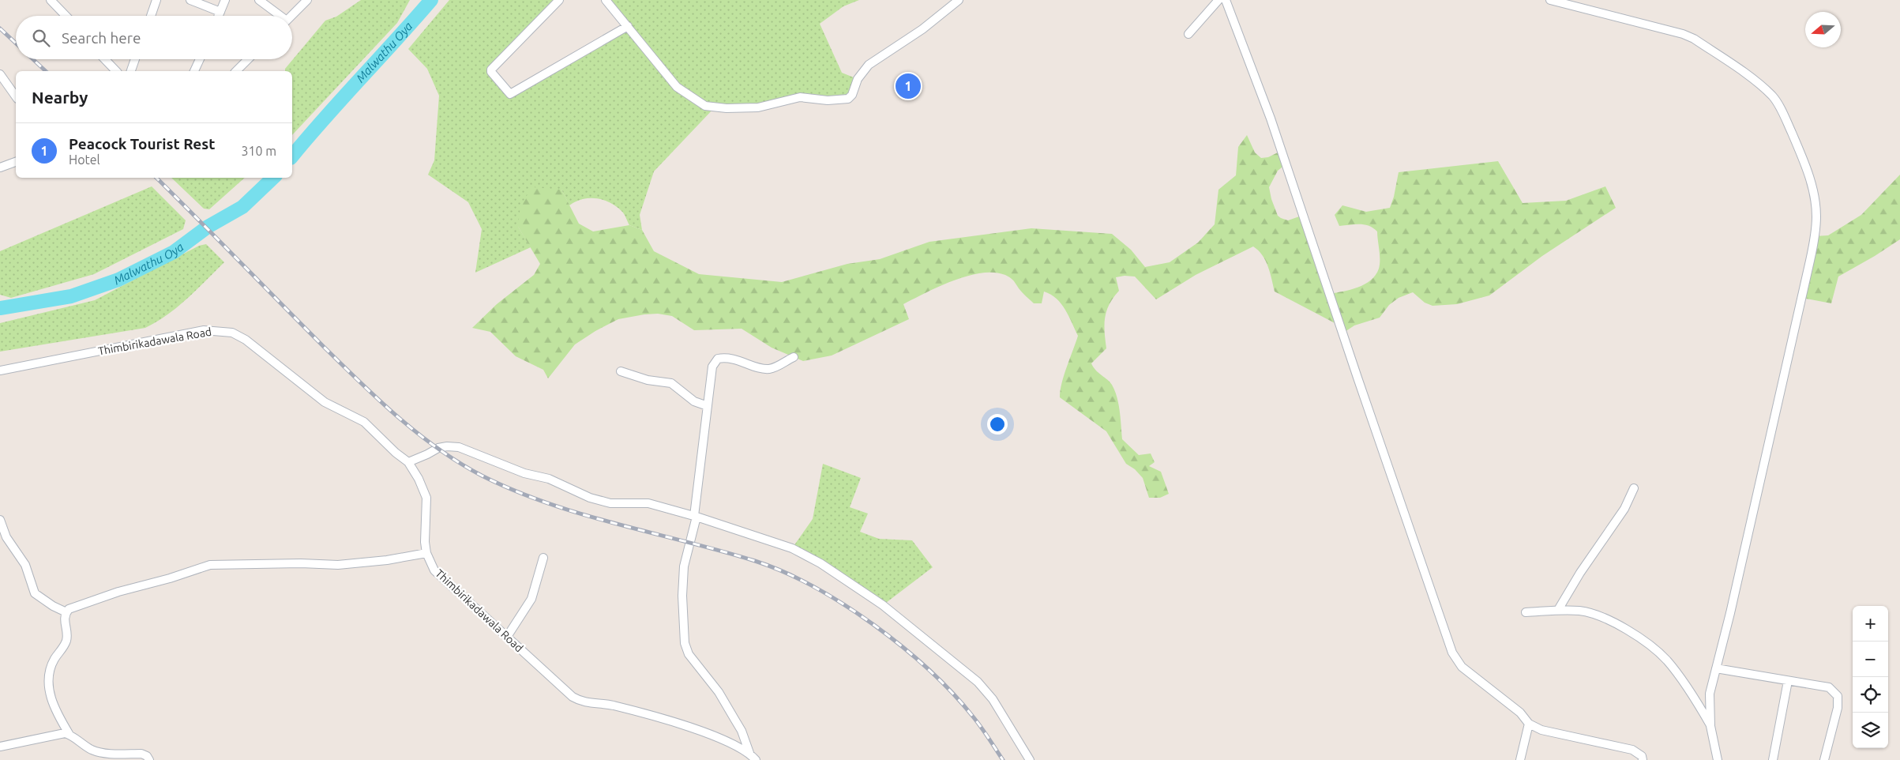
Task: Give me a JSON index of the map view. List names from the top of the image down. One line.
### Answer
{"streets":{"street":["Thimbirikadawala Road"]},"water":["Malwathu Oya"],"north":"left","page":{"search":"Search here","heading":"Nearby","pins":"1","list":[{"mark":"1","name":"Peacock Tourist Rest","note":"Hotel","value":"310 m"}],"map_buttons":["+","−"]}}
